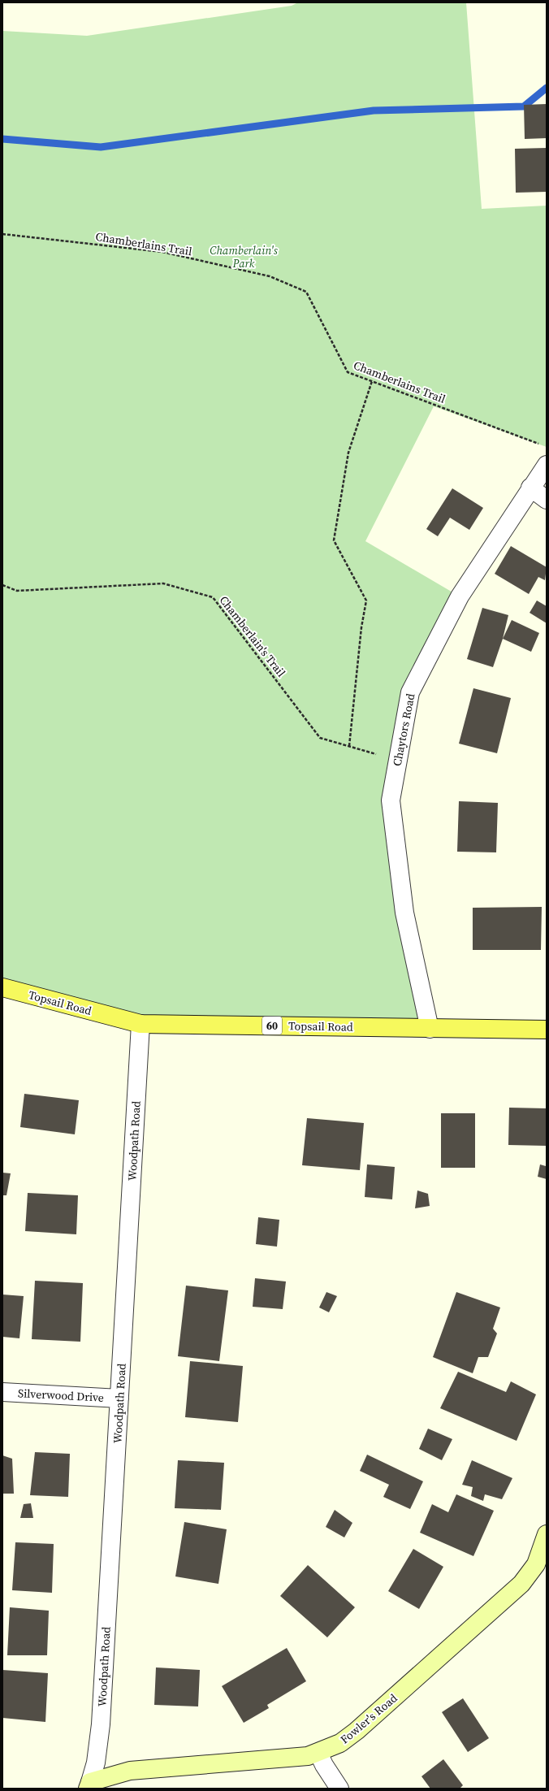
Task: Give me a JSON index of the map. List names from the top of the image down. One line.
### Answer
{"streets":{"main road":["Topsail Road","60"],"street":["Chaytors Road","Woodpath Road","Silverwood Drive","Fowler's Road"],"path":["Chamberlains Trail","Chamberlain's Trail"]},"crossings":[["Chamberlain's Trail","Chaytors Road"],["Chaytors Road","Topsail Road"],["Topsail Road","Woodpath Road"],["Woodpath Road","Silverwood Drive"],["Woodpath Road","Fowler's Road"]],"parks":["Chamberlain's Park"]}
